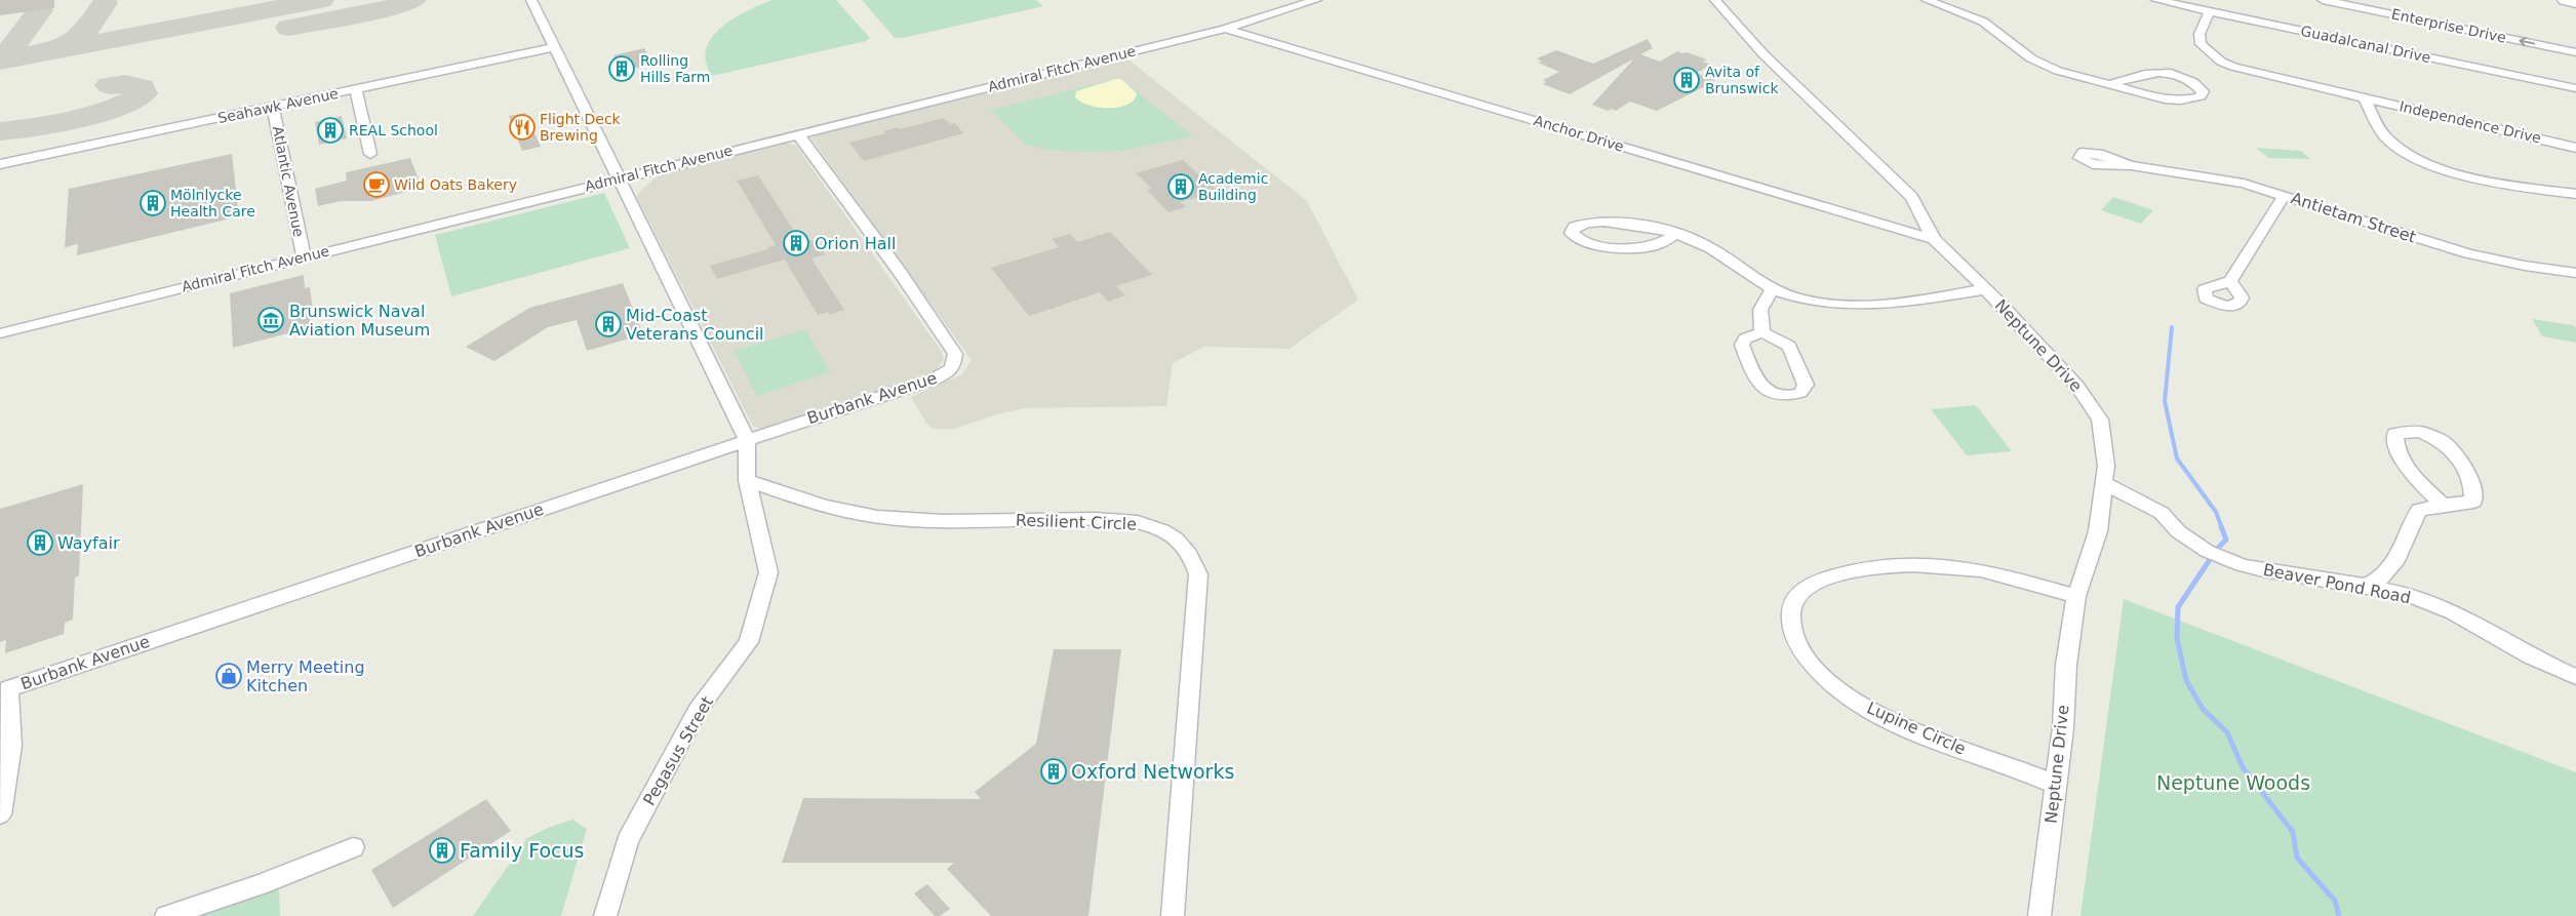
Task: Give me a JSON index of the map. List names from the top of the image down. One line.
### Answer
{"streets":{"street":["Enterprise Drive","Guadalcanal Drive","Admiral Fitch Avenue","Seahawk Avenue","Independence Drive","Anchor Drive","Atlantic Avenue","Antietam Street","Neptune Drive","Burbank Avenue","Resilient Circle","Beaver Pond Road","Lupine Circle","Pegasus Street"]},"crossings":[["Guadalcanal Drive","Independence Drive"],["Admiral Fitch Avenue","Anchor Drive"],["Admiral Fitch Avenue","Atlantic Avenue"],["Admiral Fitch Avenue","Burbank Avenue"],["Admiral Fitch Avenue","Pegasus Street"],["Seahawk Avenue","Atlantic Avenue"],["Seahawk Avenue","Pegasus Street"],["Anchor Drive","Neptune Drive"],["Neptune Drive","Beaver Pond Road"],["Neptune Drive","Lupine Circle"],["Burbank Avenue","Pegasus Street"],["Resilient Circle","Pegasus Street"]],"one_way":["Enterprise Drive"],"parks":["Neptune Woods"],"places":{"building":["Rolling Hills Farm","Avita of Brunswick","REAL School","Academic Building","Mölnlycke Health Care","Orion Hall","Mid-Coast Veterans Council","Wayfair","Oxford Networks","Family Focus"],"restaurant":["Flight Deck Brewing"],"cafe":["Wild Oats Bakery"],"museum":["Brunswick Naval Aviation Museum"],"shop":["Merry Meeting Kitchen"]}}
